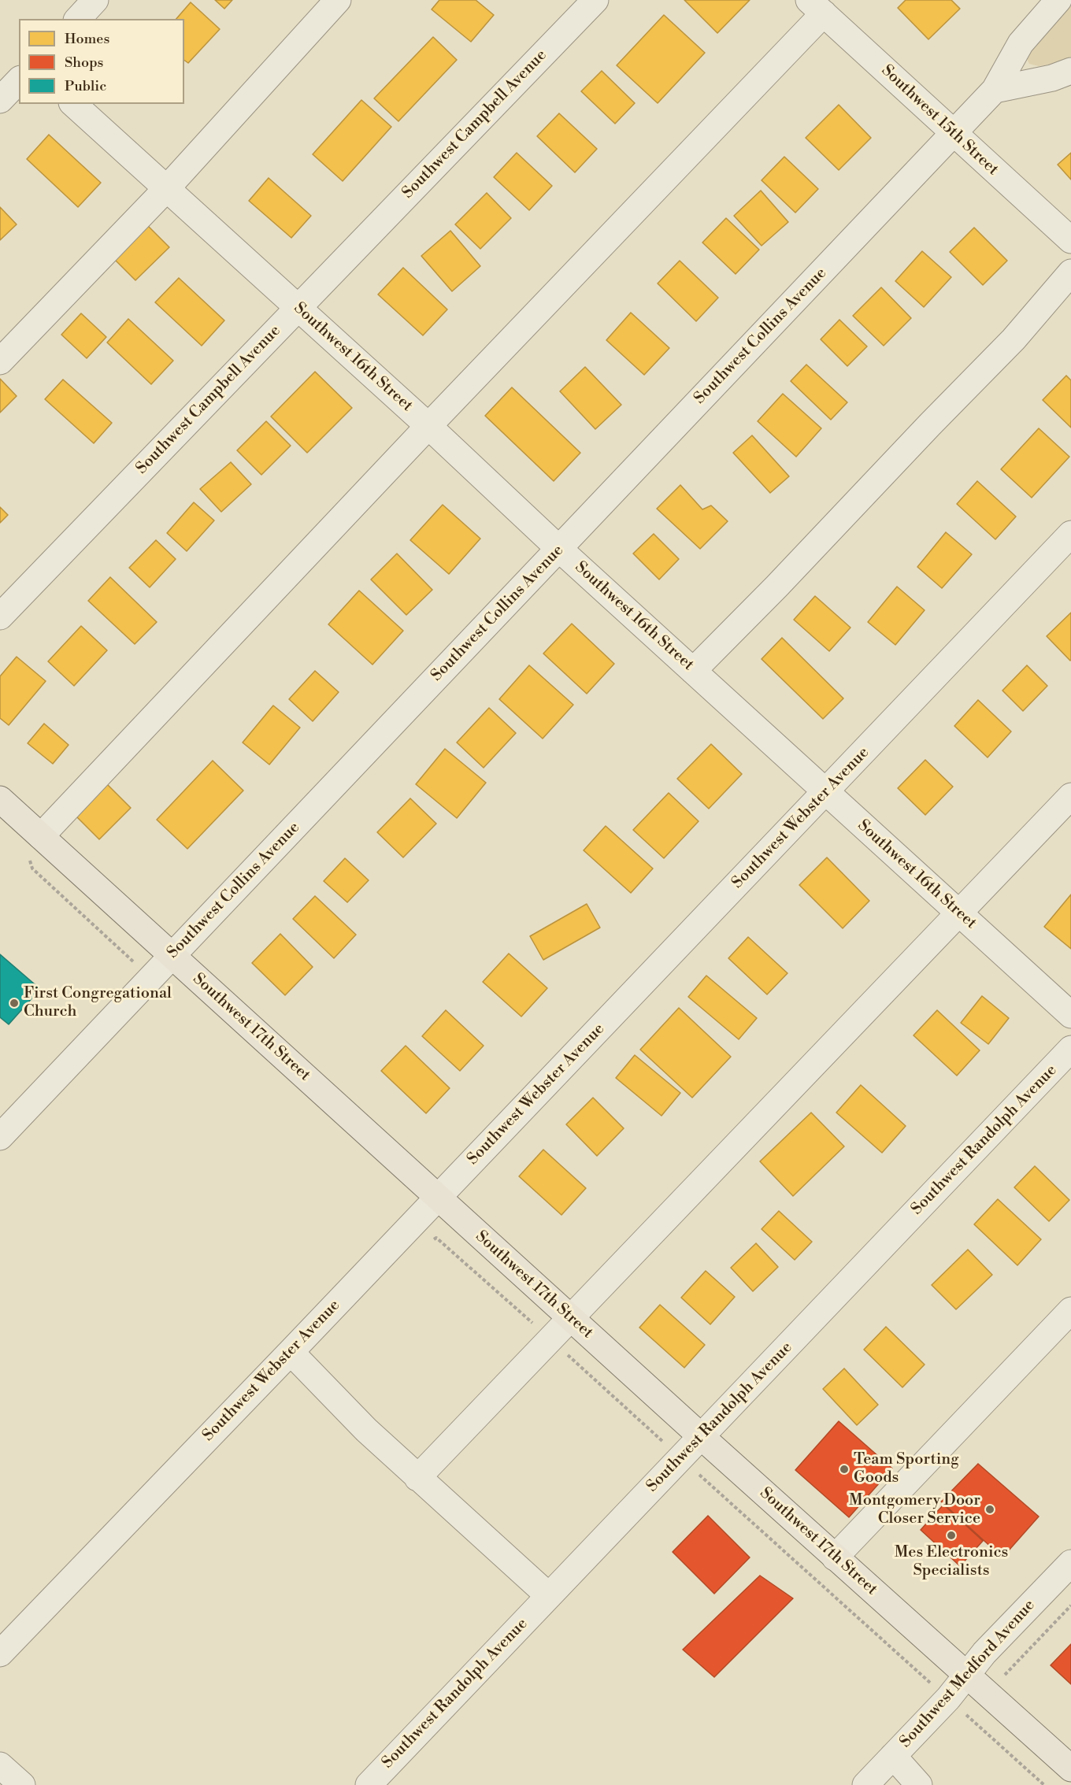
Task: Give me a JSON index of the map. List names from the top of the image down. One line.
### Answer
{"streets":{"main road":["Southwest 17th Street"],"street":["Southwest 15th Street","Southwest Campbell Avenue","Southwest Collins Avenue","Southwest 16th Street","Southwest Webster Avenue","Southwest Randolph Avenue","Southwest Medford Avenue"]},"crossings":[["Southwest 15th Street","Southwest Collins Avenue"],["Southwest Campbell Avenue","Southwest 16th Street"],["Southwest Collins Avenue","Southwest 16th Street"],["Southwest Collins Avenue","Southwest 17th Street"],["Southwest 16th Street","Southwest Webster Avenue"],["Southwest Webster Avenue","Southwest 17th Street"],["Southwest 17th Street","Southwest Randolph Avenue"],["Southwest 17th Street","Southwest Medford Avenue"]],"places":["First Congregational Church","Team Sporting Goods","Montgomery Door Closer Service","Mes Electronics Specialists"],"legend":["Homes","Shops","Public"]}
